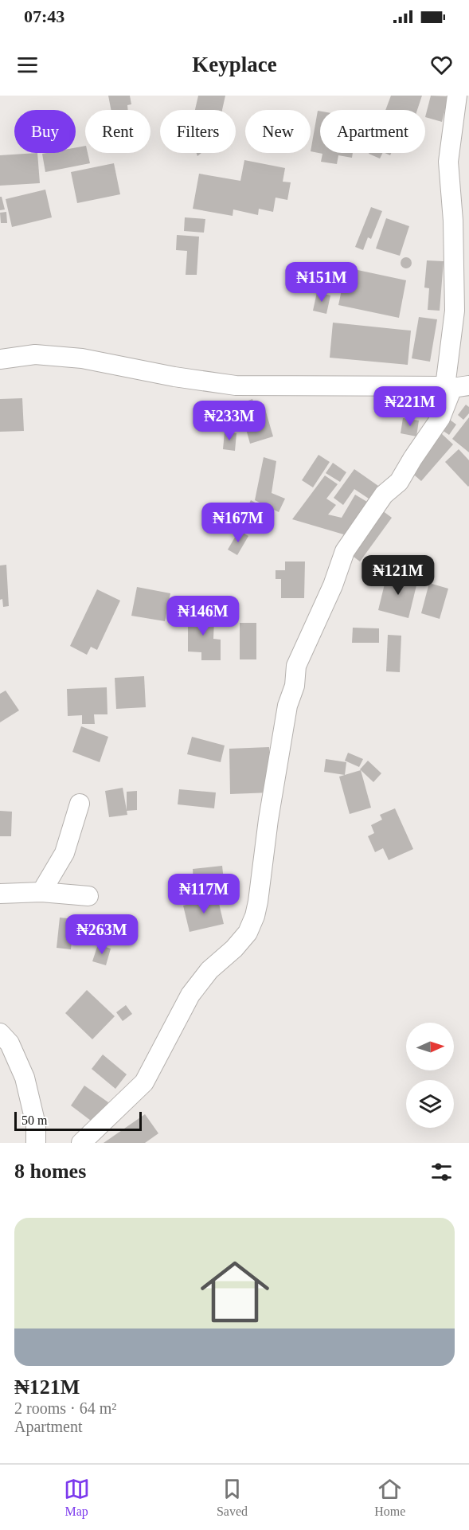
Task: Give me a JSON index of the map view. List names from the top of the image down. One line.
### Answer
{"scale_bar":"50 m","north":"right","page":{"status":"07:43","header":"Keyplace","chip":["Buy","Rent","Filters","New","Apartment"],"price":["₦151M","₦221M","₦233M","₦167M","₦121M","₦146M","₦117M","₦263M"],"scale":"50 m","heading":"8 homes","list":[{"name":"₦121M","note":"2 rooms · 64 m² · Apartment"}],"tabs":["Map","Saved","Home"]}}
